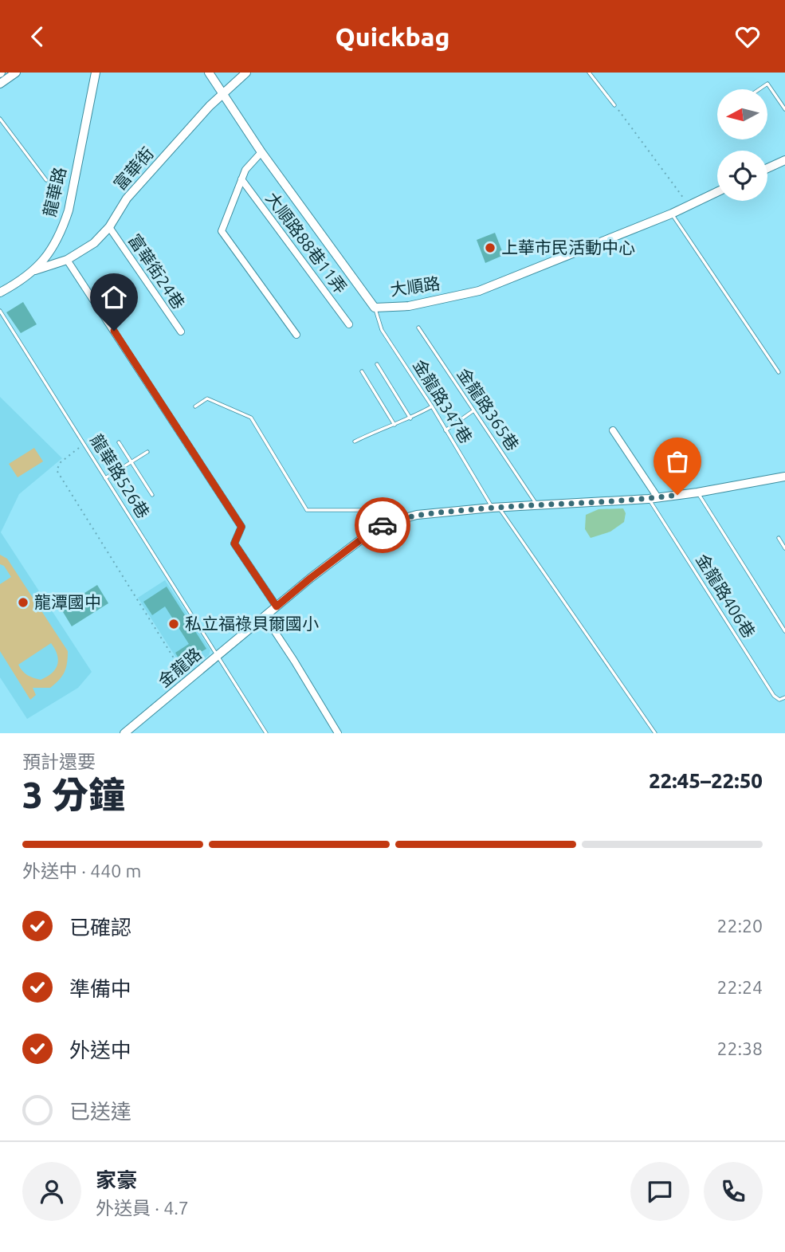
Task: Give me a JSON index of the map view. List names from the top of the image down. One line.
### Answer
{"streets":{"street":["富華街","龍華路","大順路88巷11弄","富華街24巷","大順路","金龍路"],"lane":["金龍路347巷","金龍路365巷","龍華路526巷","金龍路406巷"]},"crossings":[["富華街","龍華路"],["富華街","富華街24巷"],["富華街","大順路"],["大順路","金龍路347巷"],["金龍路347巷","金龍路"],["金龍路365巷","金龍路"],["龍華路526巷","金龍路"],["金龍路406巷","金龍路"]],"places":["上華市民活動中心","龍潭國中","私立福祿貝爾國小"],"north":"left","page":{"header":"Quickbag","heading":["3 分鐘","預計還要","22:45–22:50"],"panel":["家豪","外送員 · 4.7"],"bar":"外送中 · 440 m","list":[["已確認","22:20"],["準備中","22:24"],["外送中","22:38"],"已送達"]}}
